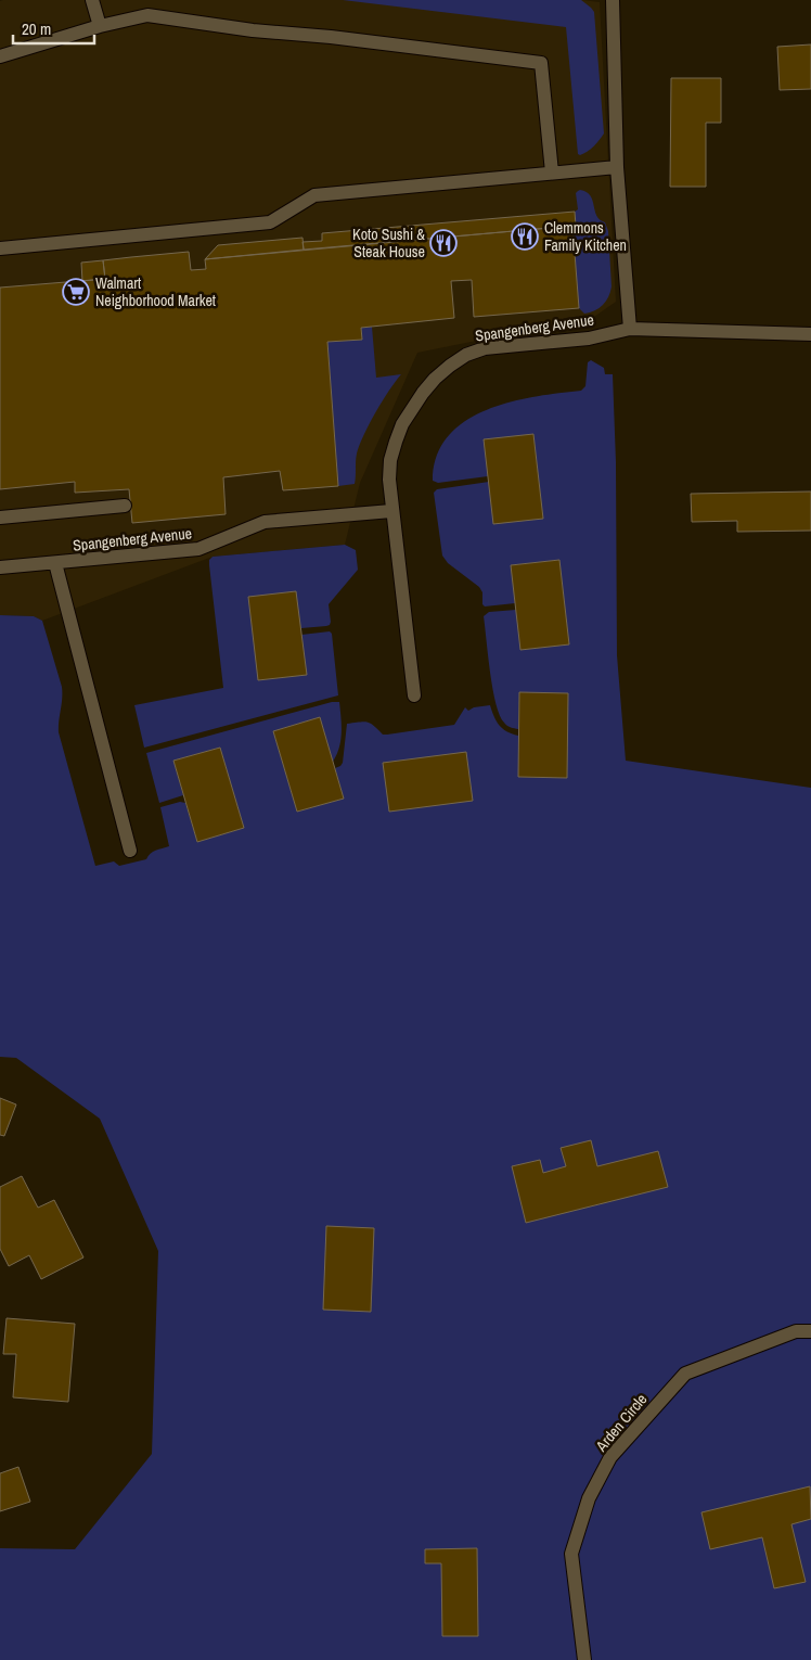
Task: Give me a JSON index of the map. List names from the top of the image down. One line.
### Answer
{"streets":{"street":["Spangenberg Avenue","Arden Circle"]},"places":{"restaurant":["Clemmons Family Kitchen","Koto Sushi & Steak House"],"supermarket":["Walmart Neighborhood Market"]},"scale_bar":"20 m"}
